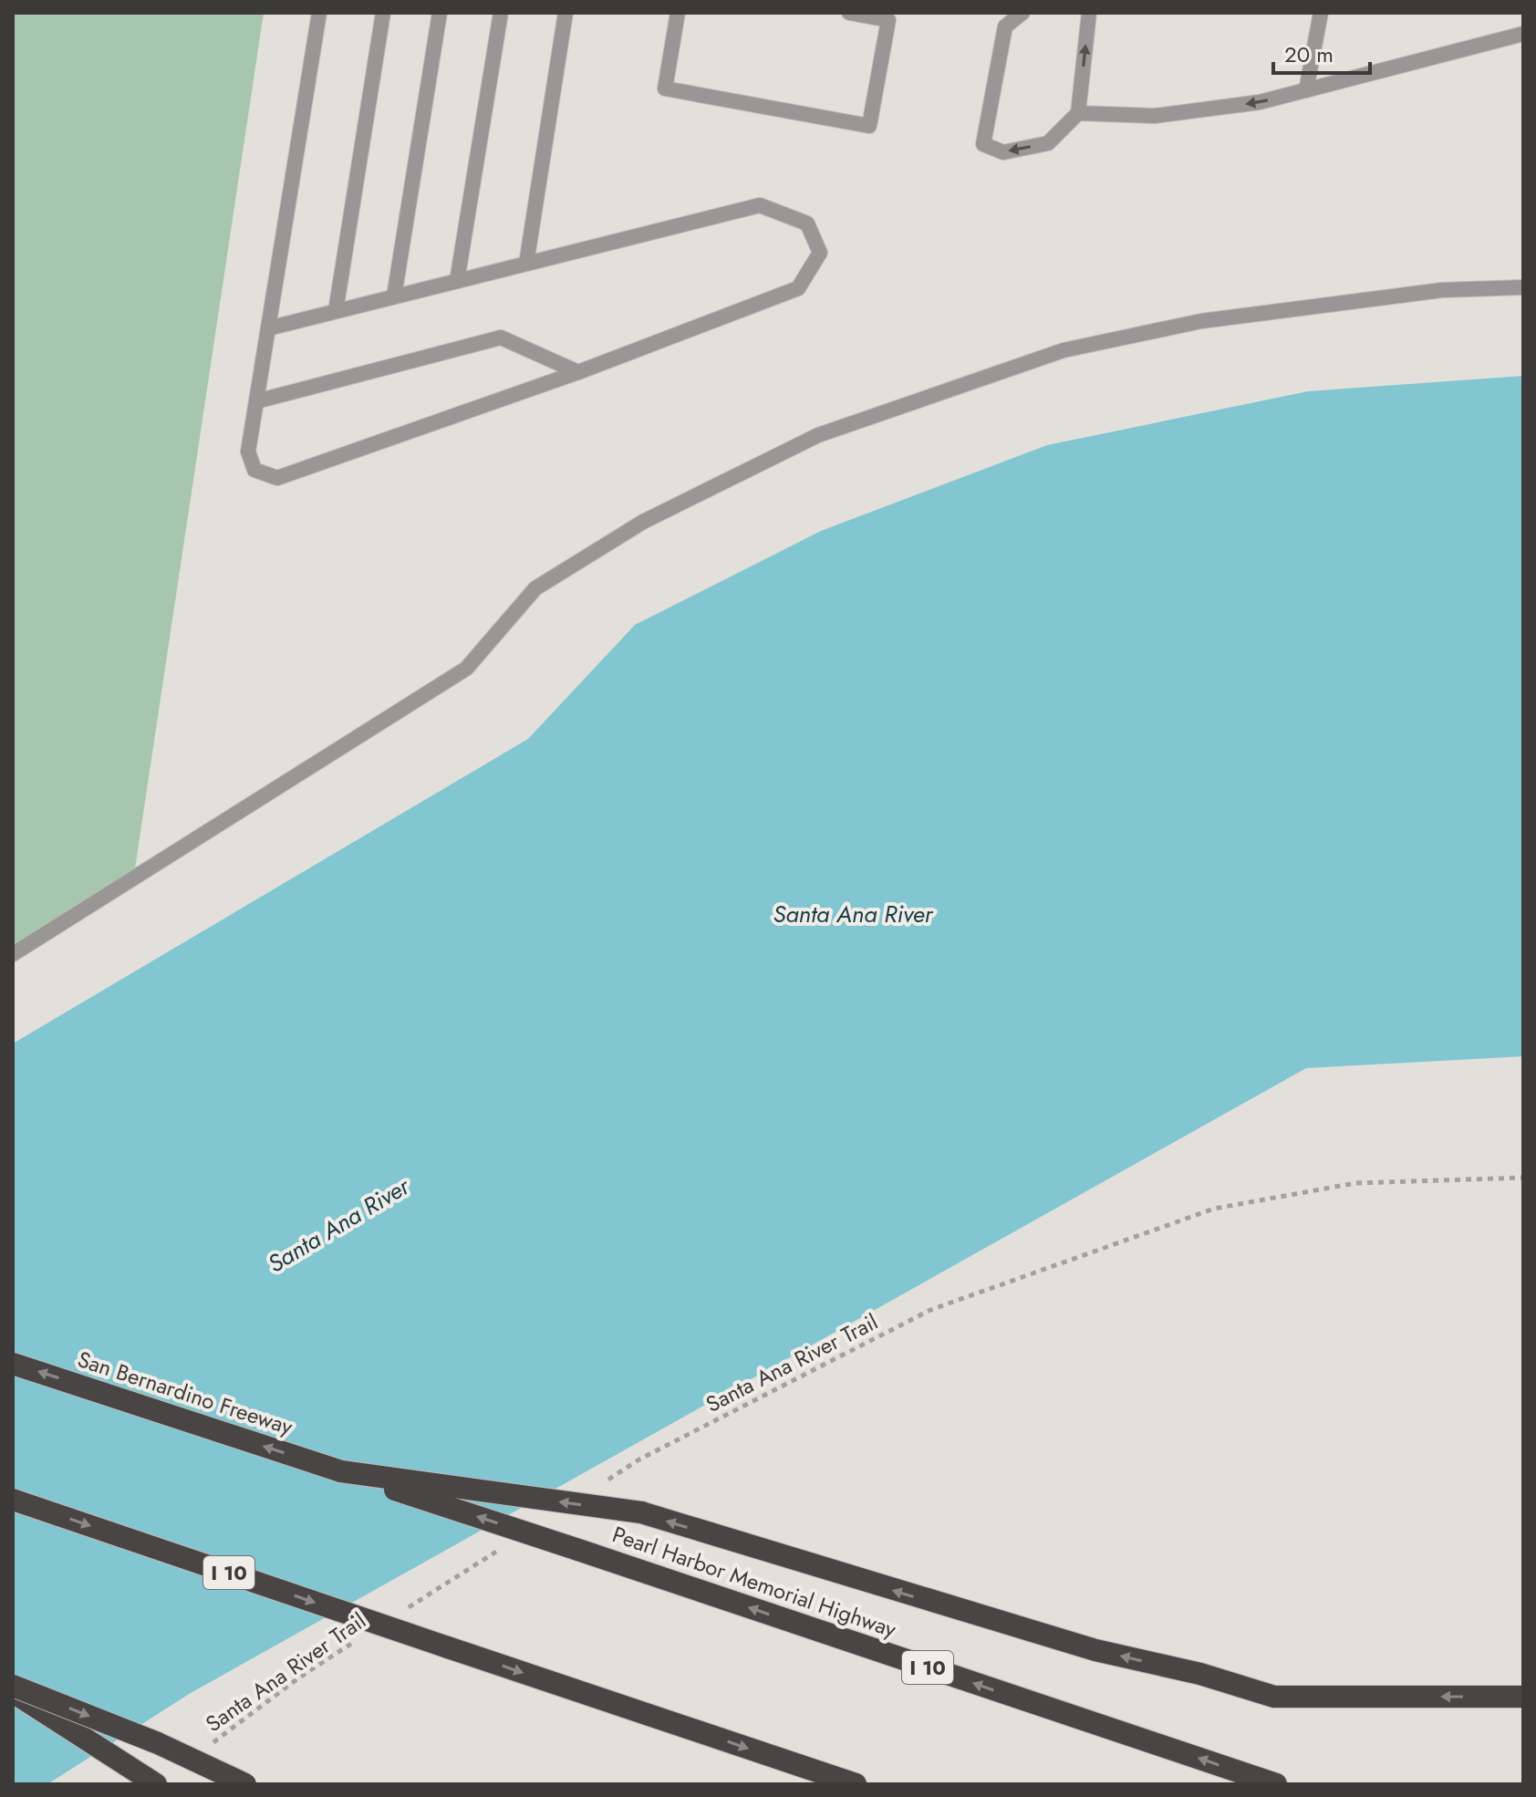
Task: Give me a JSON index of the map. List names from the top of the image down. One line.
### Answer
{"streets":{"highway":["San Bernardino Freeway","I 10","Pearl Harbor Memorial Highway"],"path":["Santa Ana River Trail"]},"crossings":[["San Bernardino Freeway","Pearl Harbor Memorial Highway"]],"water":["Santa Ana River"],"scale_bar":"20 m"}
